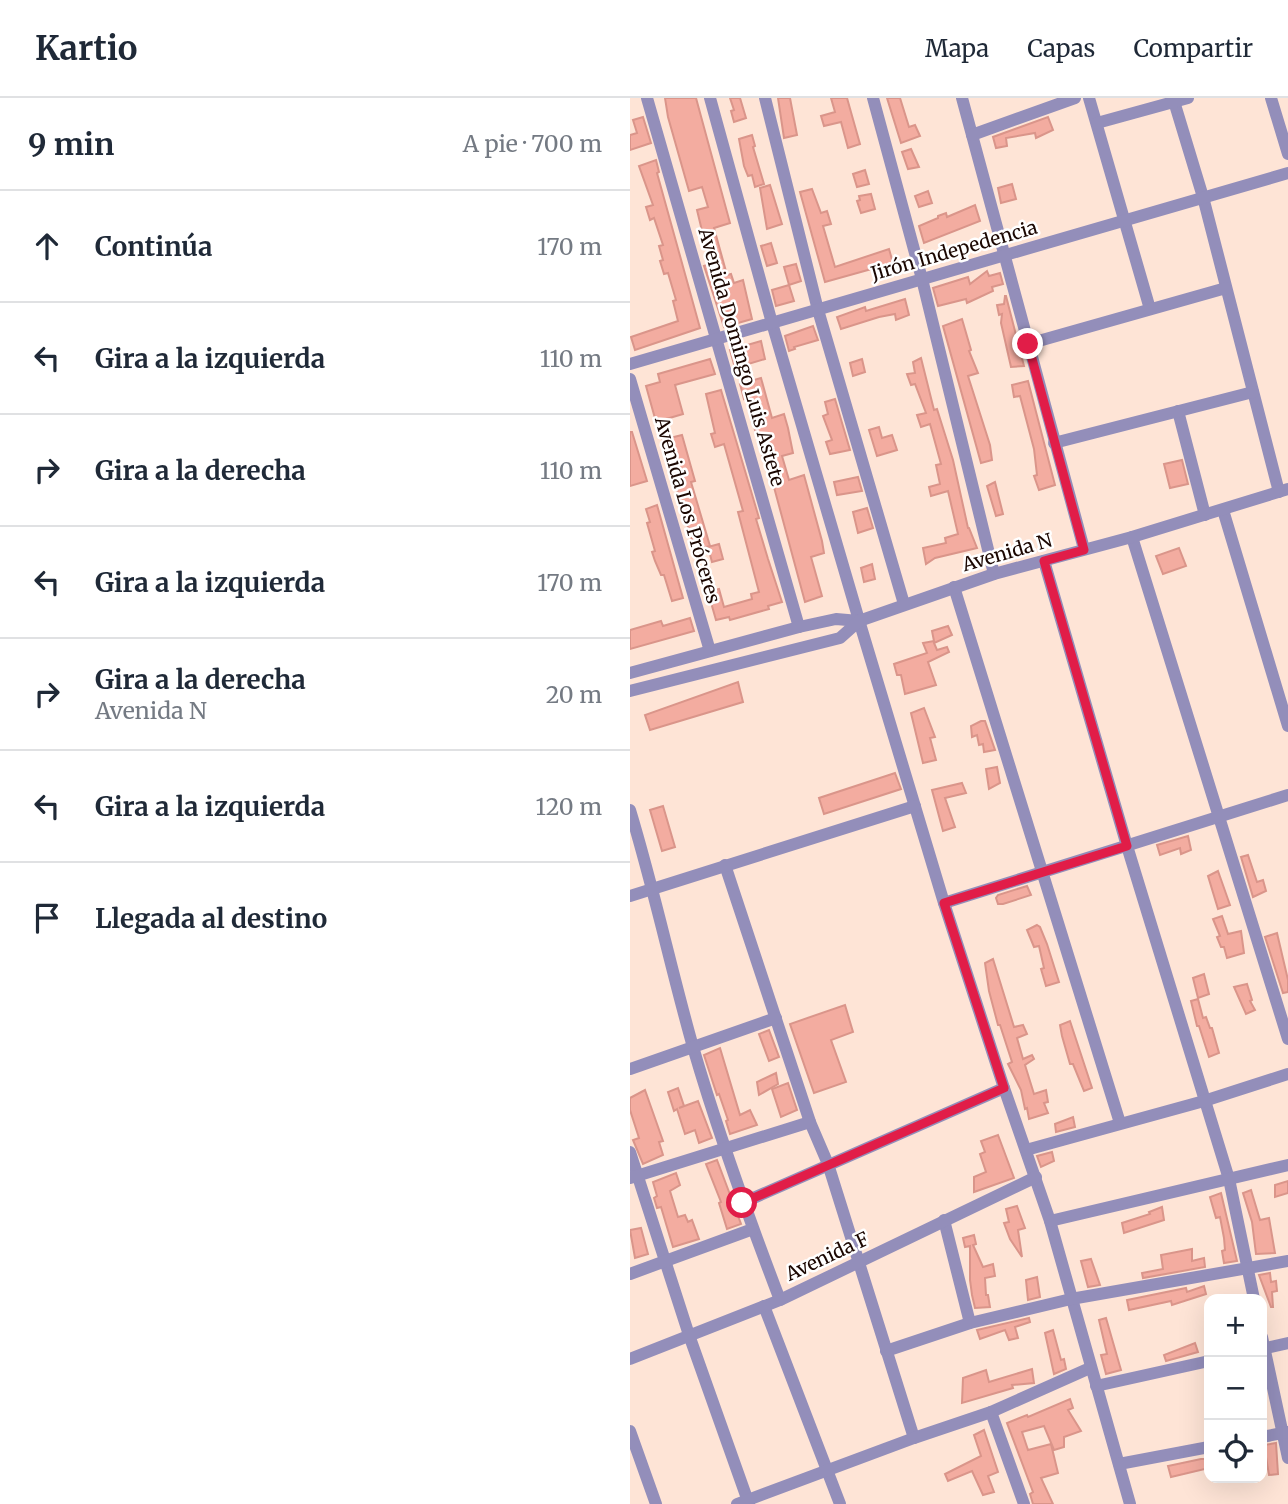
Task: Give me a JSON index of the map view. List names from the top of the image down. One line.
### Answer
{"streets":{"street":["Jirón Indepedencia","Avenida Domingo Luis Astete","Avenida Los Próceres","Avenida N","Avenida F"]},"crossings":[["Jirón Indepedencia","Avenida Domingo Luis Astete"]],"page":{"header":"Kartio","nav":["Mapa","Capas","Compartir"],"heading":["9 min","A pie · 700 m"],"list":[["Continúa","170 m"],["Gira a la izquierda","110 m"],["Gira a la derecha","110 m"],["Gira a la izquierda","170 m"],["Gira a la derecha","Avenida N","20 m"],["Gira a la izquierda","120 m"],"Llegada al destino"],"map_buttons":["+","−"]}}
